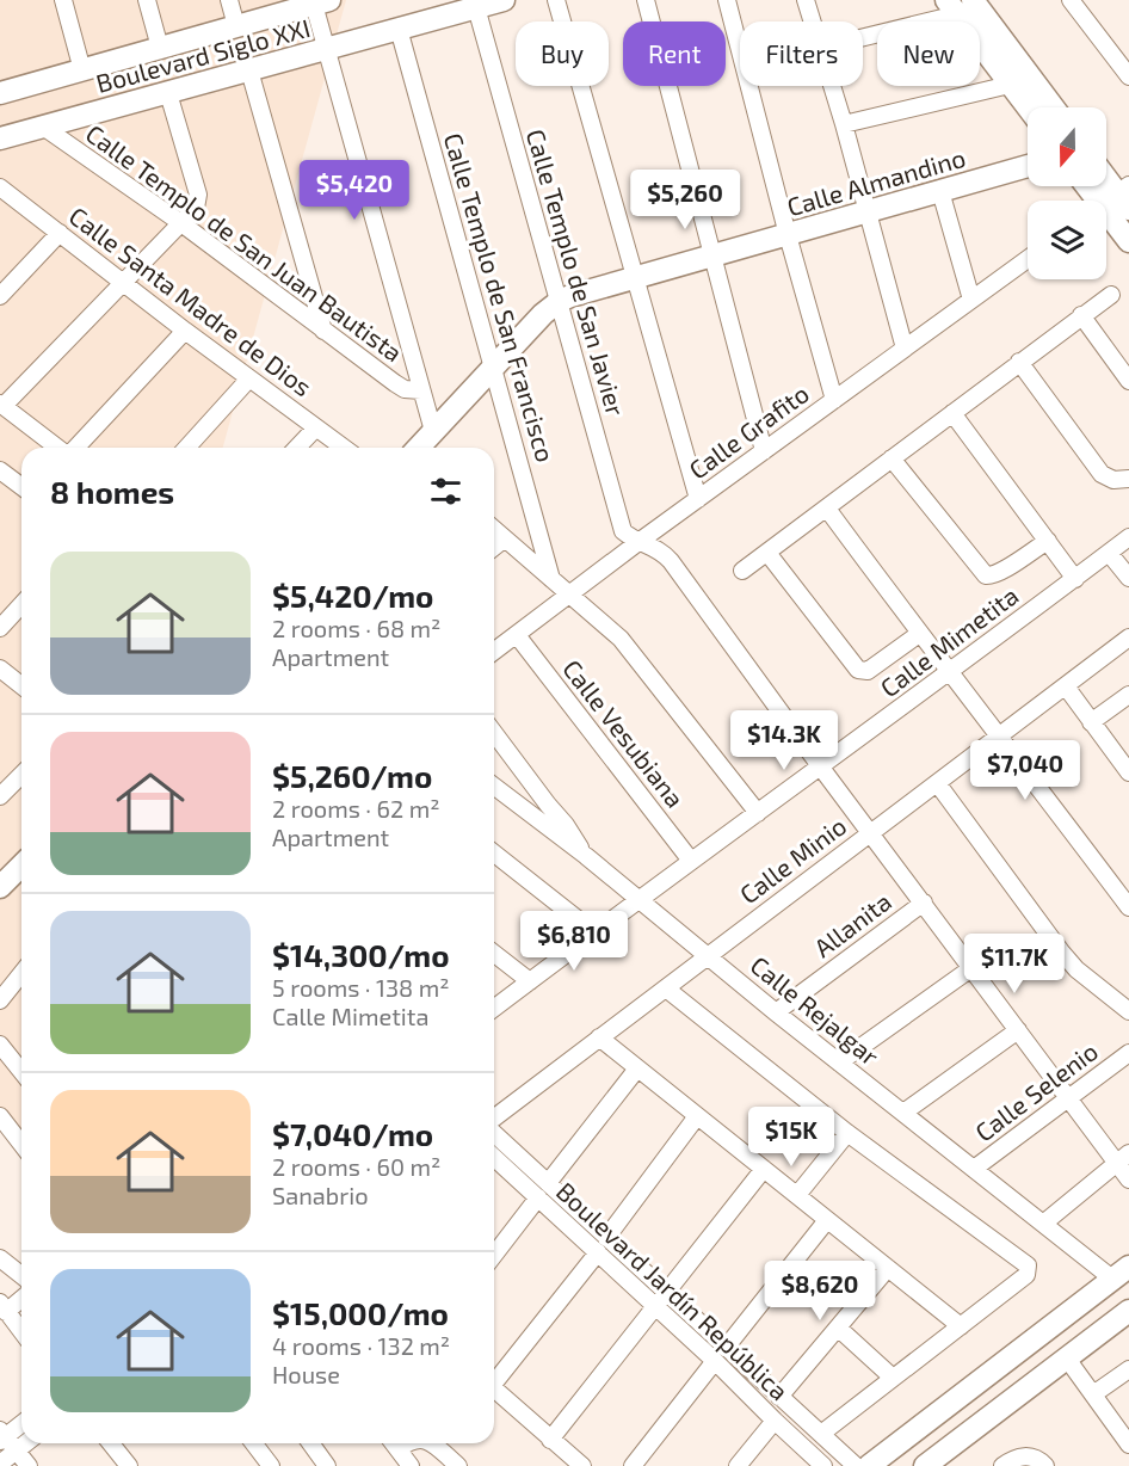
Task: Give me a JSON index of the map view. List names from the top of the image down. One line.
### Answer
{"streets":{"street":["Boulevard Siglo XXI","Calle Almandino","Calle Templo de San Juan Bautista","Calle Templo de San Javier","Calle Templo de San Francisco","Calle Santa Madre de Dios","Calle Grafito","Calle Mimetita","Calle Vesubiana","Calle Minio","Allanita","Calle Rejalgar","Calle Selenio","Boulevard Jardín República"]},"crossings":[["Boulevard Siglo XXI","Calle Templo de San Juan Bautista"],["Boulevard Siglo XXI","Calle Templo de San Javier"],["Boulevard Siglo XXI","Calle Templo de San Francisco"],["Calle Almandino","Calle Templo de San Javier"],["Calle Almandino","Calle Templo de San Francisco"],["Calle Templo de San Javier","Calle Grafito"],["Calle Grafito","Calle Vesubiana"],["Calle Mimetita","Calle Vesubiana"],["Calle Mimetita","Calle Rejalgar"],["Calle Minio","Calle Rejalgar"],["Allanita","Calle Rejalgar"],["Calle Rejalgar","Calle Selenio"]],"north":"bottom","page":{"chip":["Buy","Rent","Filters","New"],"price":["$5,420","$5,260","$14.3K","$7,040","$6,810","$11.7K","$15K","$8,620"],"heading":"8 homes","list":[{"name":"$5,420/mo","note":"2 rooms · 68 m² · Apartment"},{"name":"$5,260/mo","note":"2 rooms · 62 m² · Apartment"},{"name":"$14,300/mo","note":"5 rooms · 138 m² · Calle Mimetita"},{"name":"$7,040/mo","note":"2 rooms · 60 m² · Sanabrio"},{"name":"$15,000/mo","note":"4 rooms · 132 m² · House"}]}}
